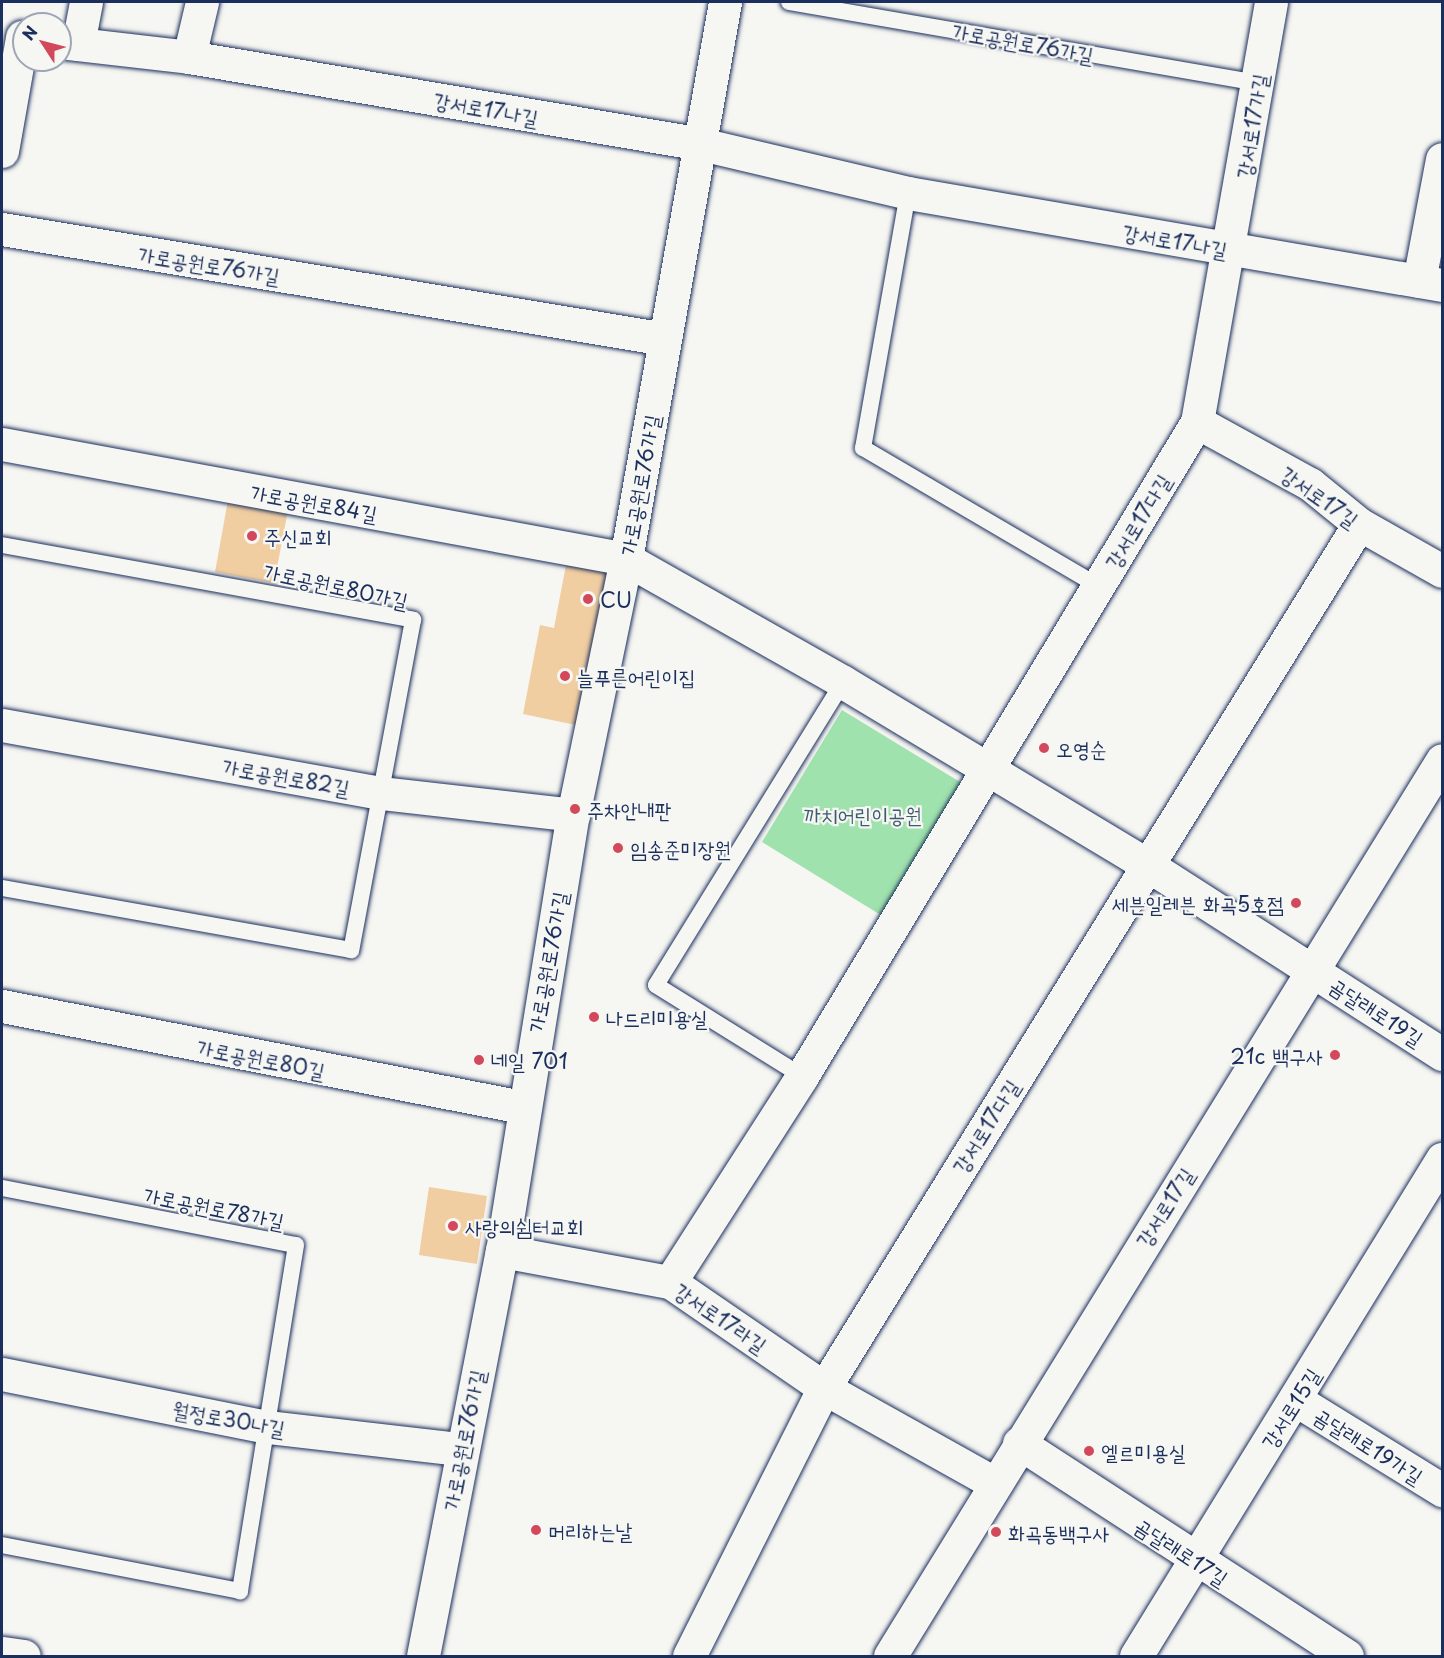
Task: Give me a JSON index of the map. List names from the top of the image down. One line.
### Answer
{"streets":{"street":["가로공원로76가길","강서로17나길","강서로17가길","강서로17길","가로공원로84길","강서로17다길","가로공원로82길","곰달래로19길","가로공원로80길","강서로17라길","강서로15길","월정로30나길","곰달래로19가길","곰달래로17길"],"lane":["가로공원로80가길","가로공원로78가길"]},"crossings":[["가로공원로76가길","강서로17나길"],["가로공원로76가길","강서로17가길"],["가로공원로76가길","가로공원로84길"],["가로공원로76가길","가로공원로82길"],["가로공원로76가길","가로공원로80길"],["가로공원로76가길","강서로17라길"],["가로공원로76가길","월정로30나길"],["강서로17나길","강서로17가길"],["강서로17나길","강서로17다길"],["강서로17가길","강서로17다길"],["강서로17길","강서로17다길"],["강서로17길","곰달래로19길"],["강서로17길","강서로17라길"],["강서로17길","곰달래로17길"],["강서로17다길","강서로17라길"],["가로공원로80가길","가로공원로82길"],["가로공원로78가길","월정로30나길"],["강서로15길","곰달래로19가길"],["강서로15길","곰달래로17길"]],"parks":["까치어린이공원"],"places":["주신교회","CU","늘푸른어린이집","오영순","주차안내판","임송준미장원","세븐일레븐 화곡5호점","나드리미용실","21c 백구사","네일 701","사랑의쉼터교회","엘르미용실","머리하는날","화곡동백구사"],"north":"top left"}
